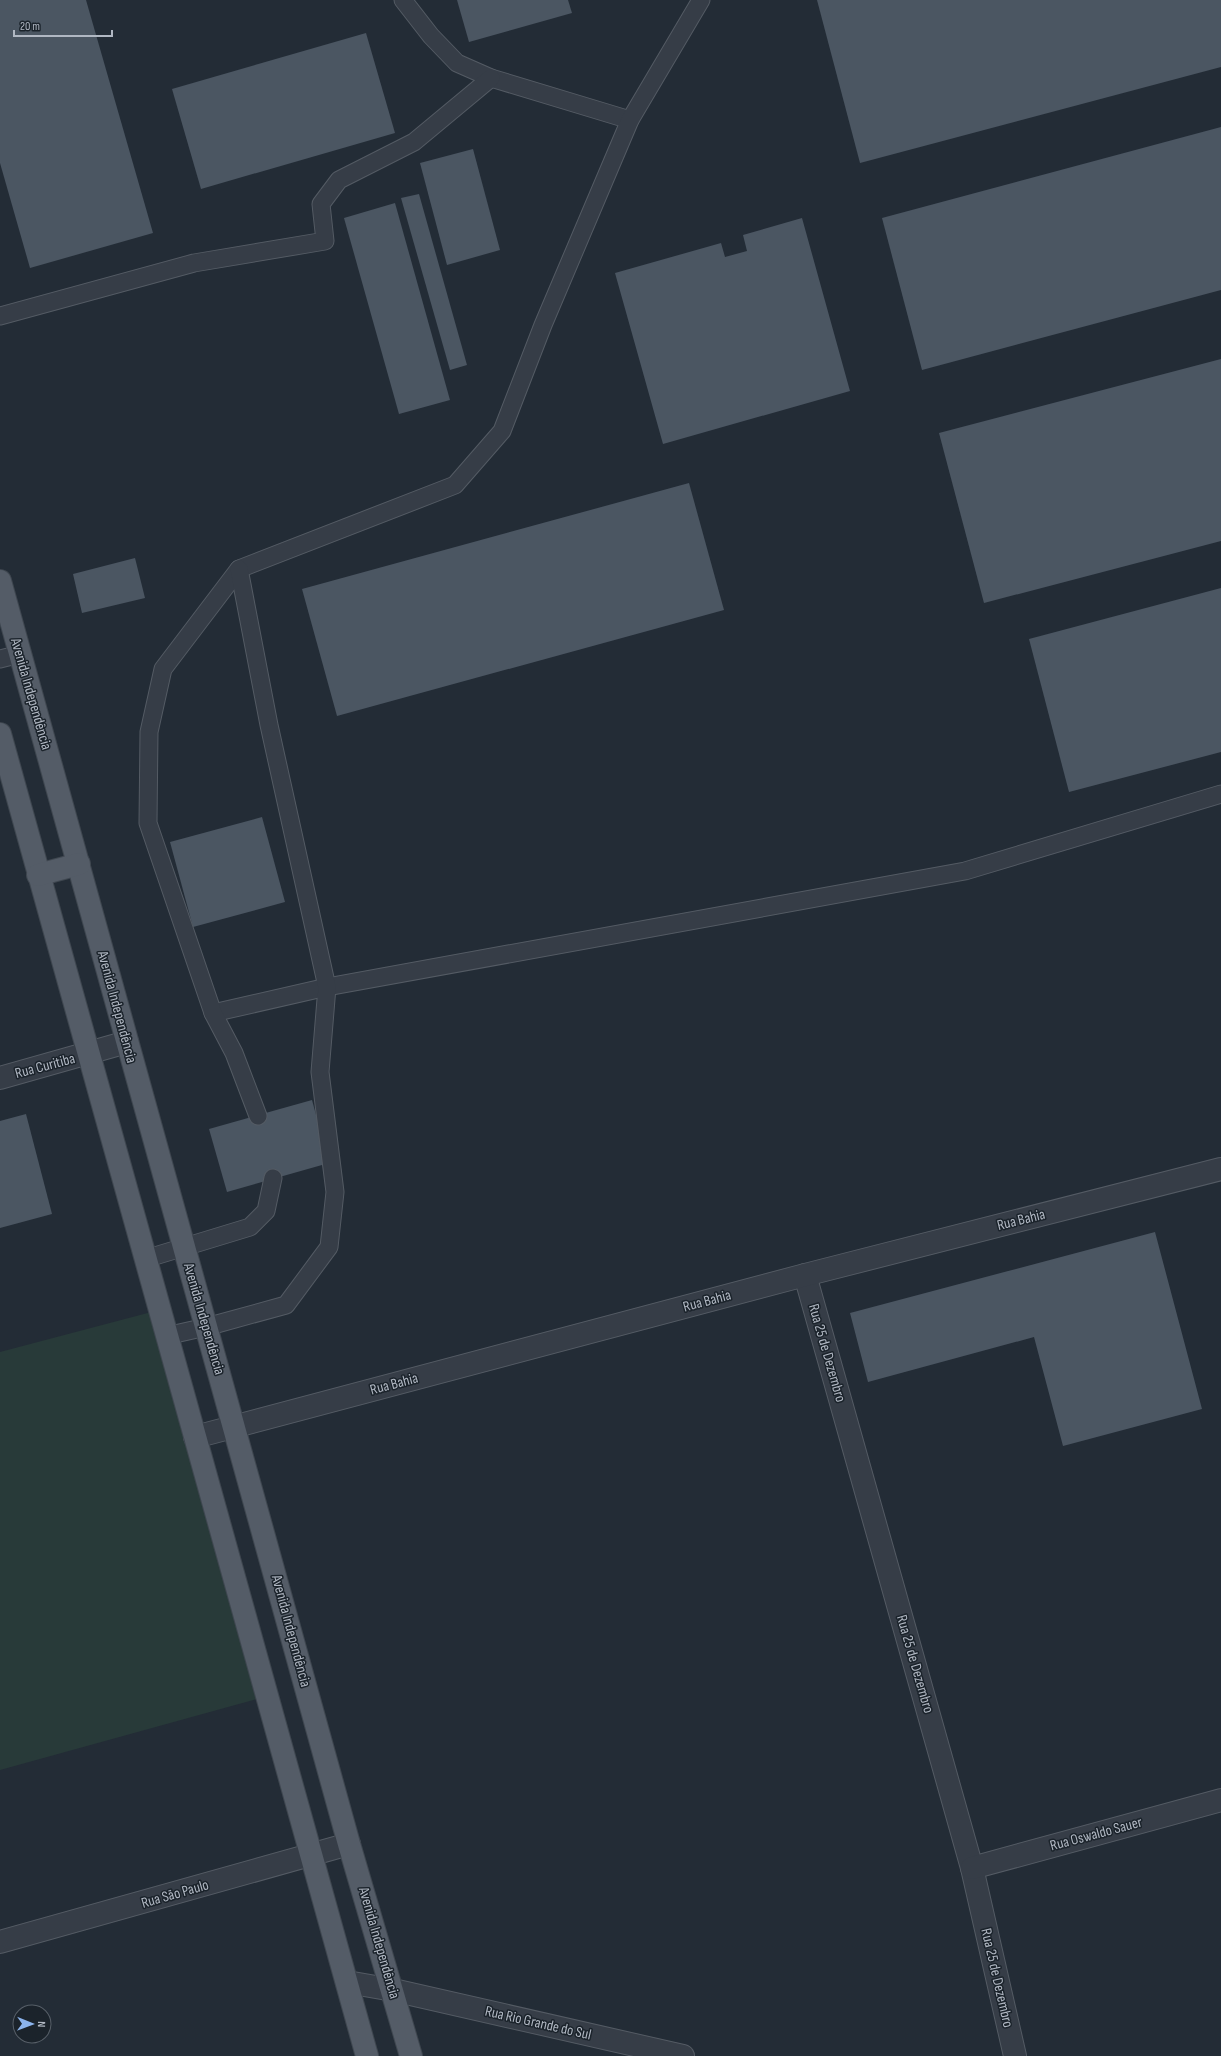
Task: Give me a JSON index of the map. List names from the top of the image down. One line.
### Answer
{"streets":{"main road":["Avenida Independência"],"street":["Rua Curitiba","Rua Bahia","Rua 25 de Dezembro","Rua Oswaldo Sauer","Rua São Paulo","Rua Rio Grande do Sul"]},"crossings":[["Avenida Independência","Rua Curitiba"],["Avenida Independência","Rua Bahia"],["Avenida Independência","Rua São Paulo"],["Avenida Independência","Rua Rio Grande do Sul"],["Rua Bahia","Rua 25 de Dezembro"],["Rua 25 de Dezembro","Rua Oswaldo Sauer"]],"scale_bar":"20 m","north":"right"}
